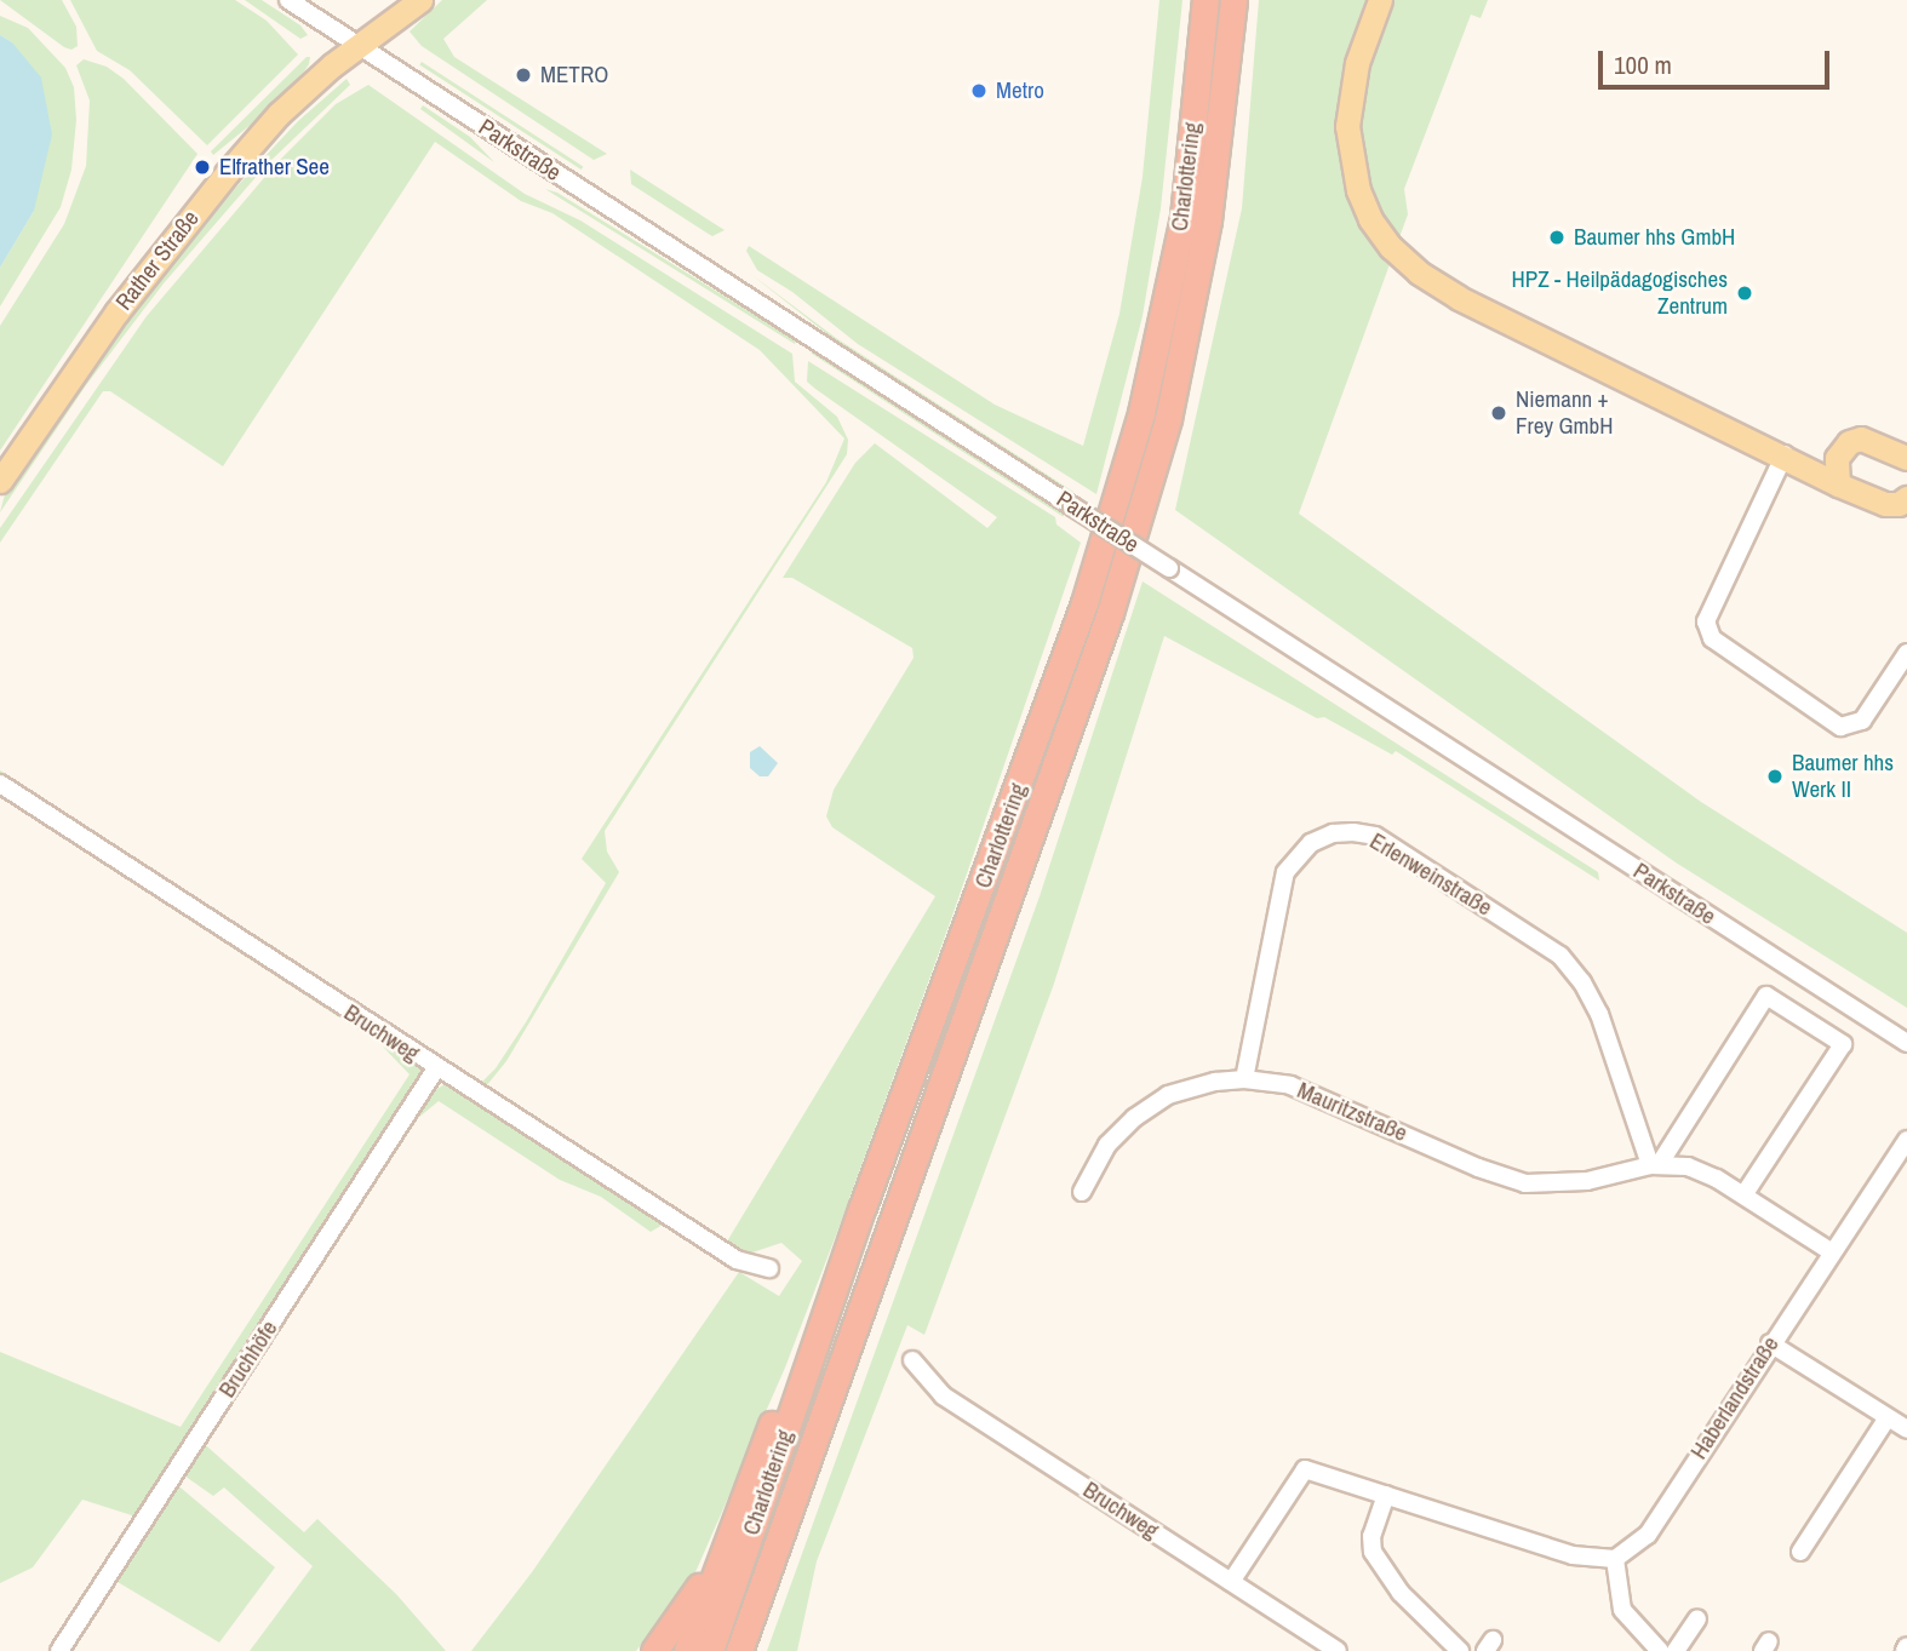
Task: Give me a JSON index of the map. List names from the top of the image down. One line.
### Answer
{"streets":{"highway":["Charlottering"],"main road":["Rather Straße"],"street":["Parkstraße","Erlenweinstraße","Bruchweg","Mauritzstraße","Bruchhöfe","Haberlandstraße"]},"crossings":[["Parkstraße","Rather Straße"],["Erlenweinstraße","Mauritzstraße"],["Bruchweg","Bruchhöfe"],["Mauritzstraße","Haberlandstraße"]],"places":["METRO","Metro","Elfrather See","Baumer hhs GmbH","HPZ - Heilpädagogisches Zentrum","Niemann + Frey GmbH","Baumer hhs Werk II"],"scale_bar":"100 m"}
